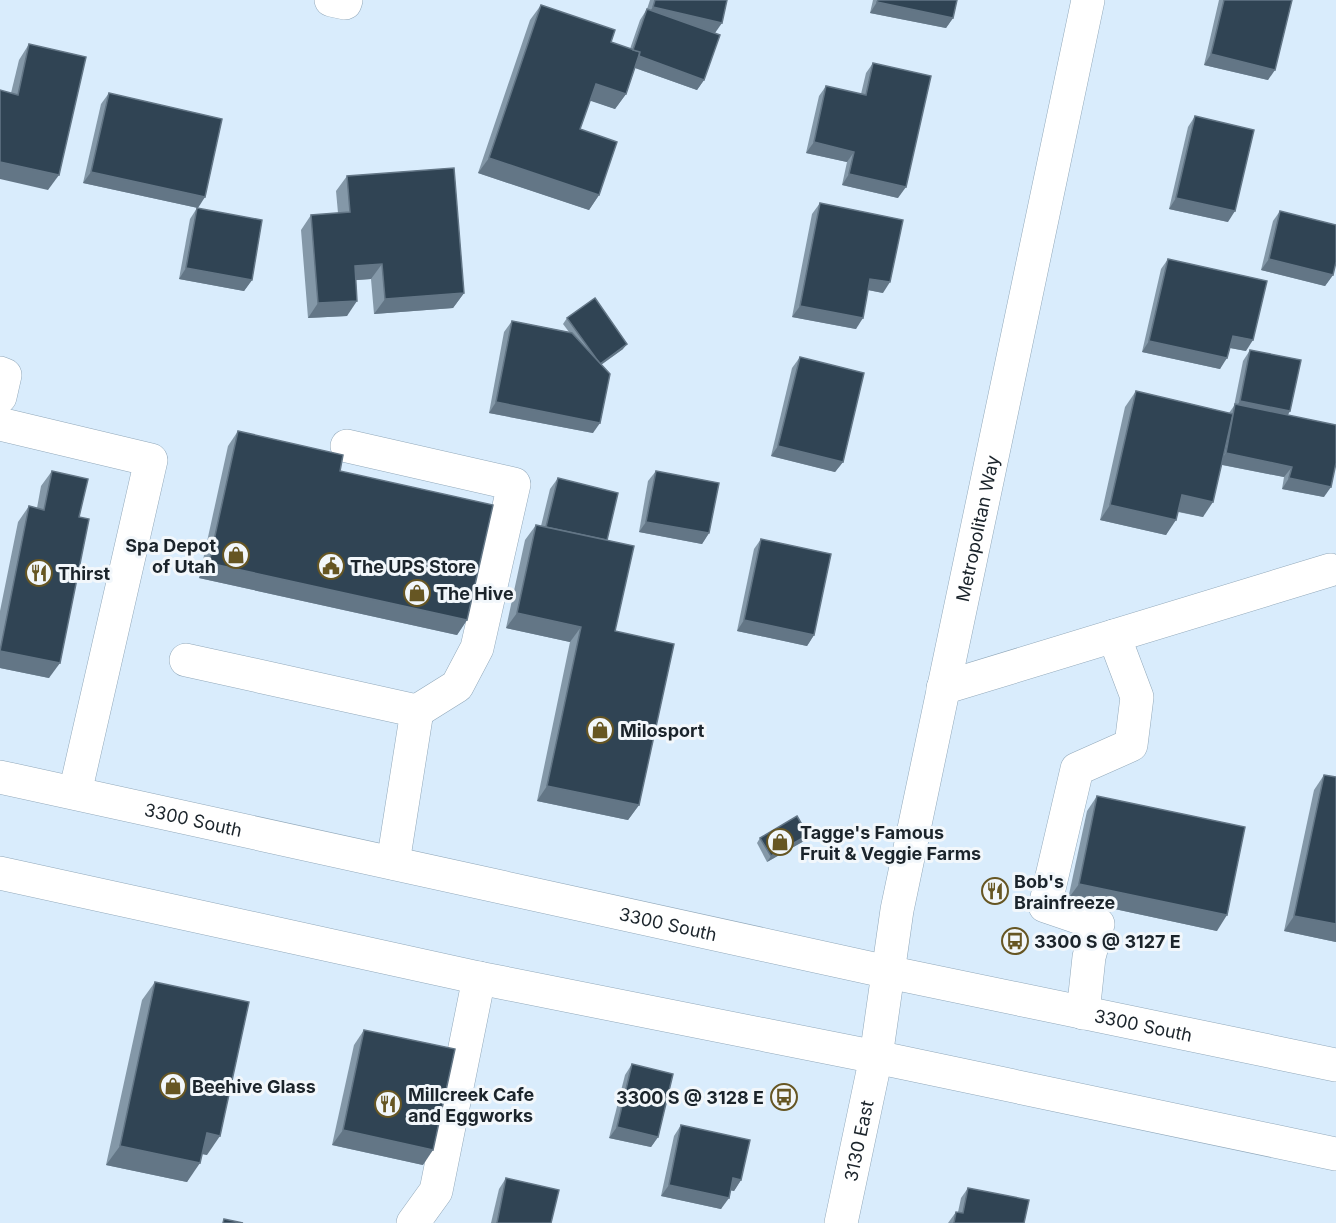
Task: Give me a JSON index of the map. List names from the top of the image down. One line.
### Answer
{"streets":{"main road":["Metropolitan Way","3300 South","3130 East"]},"crossings":[["Metropolitan Way","3300 South"],["Metropolitan Way","3130 East"]],"places":{"shop":["Spa Depot of Utah","The Hive","Milosport","Tagge's Famous Fruit & Veggie Farms","Beehive Glass"],"public building":["The UPS Store"],"restaurant":["Thirst","Bob's Brainfreeze","Millcreek Cafe and Eggworks"],"bus stop":["3300 S @ 3127 E","3300 S @ 3128 E"]}}
